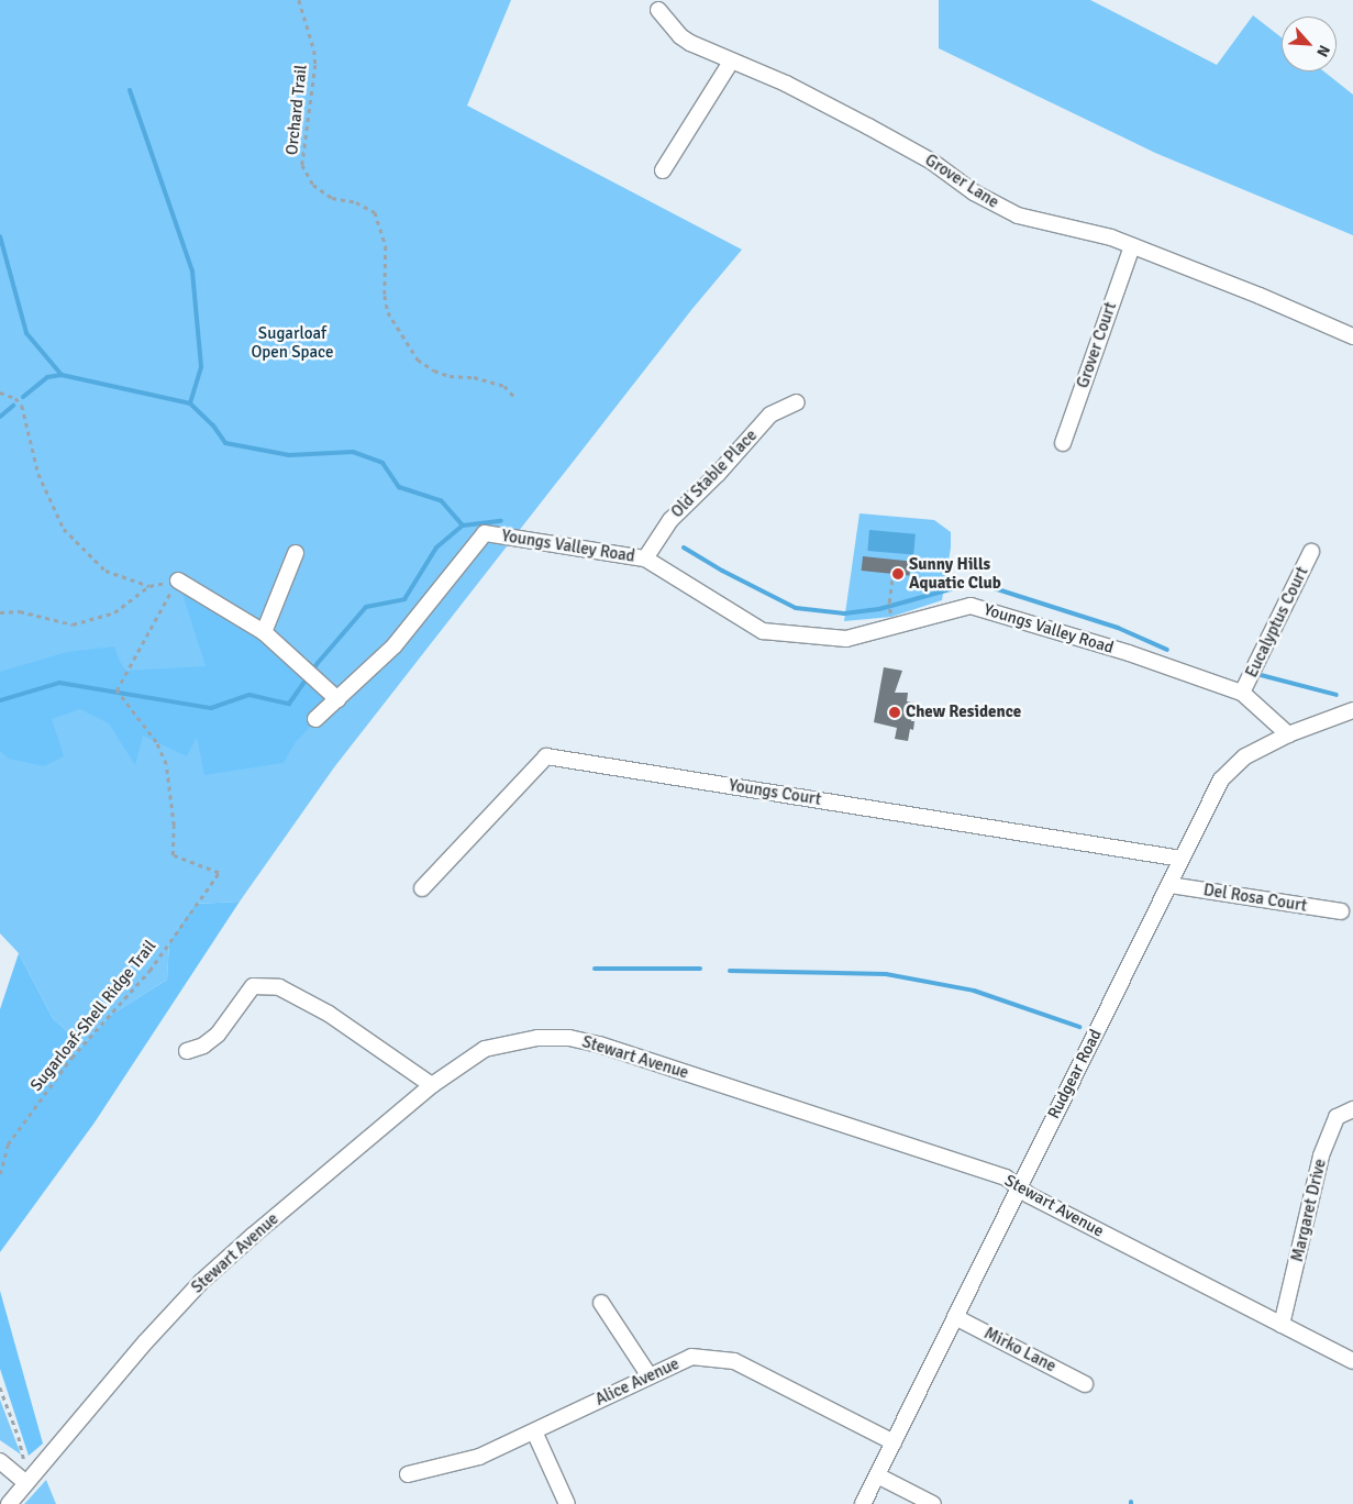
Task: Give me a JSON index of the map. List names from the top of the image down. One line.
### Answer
{"streets":{"street":["Grover Lane","Grover Court","Old Stable Place","Youngs Valley Road","Eucalyptus Court","Youngs Court","Del Rosa Court","Stewart Avenue","Rudgear Road","Margaret Drive","Mirko Lane","Alice Avenue"],"path":["Orchard Trail","Sugarloaf-Shell Ridge Trail"]},"crossings":[["Grover Lane","Grover Court"],["Old Stable Place","Youngs Valley Road"],["Youngs Valley Road","Eucalyptus Court"],["Youngs Valley Road","Rudgear Road"],["Youngs Court","Rudgear Road"],["Del Rosa Court","Rudgear Road"],["Stewart Avenue","Rudgear Road"],["Stewart Avenue","Margaret Drive"],["Rudgear Road","Mirko Lane"],["Rudgear Road","Alice Avenue"]],"parks":["Sugarloaf Open Space"],"places":["Sunny Hills Aquatic Club","Chew Residence"],"north":"bottom right"}
